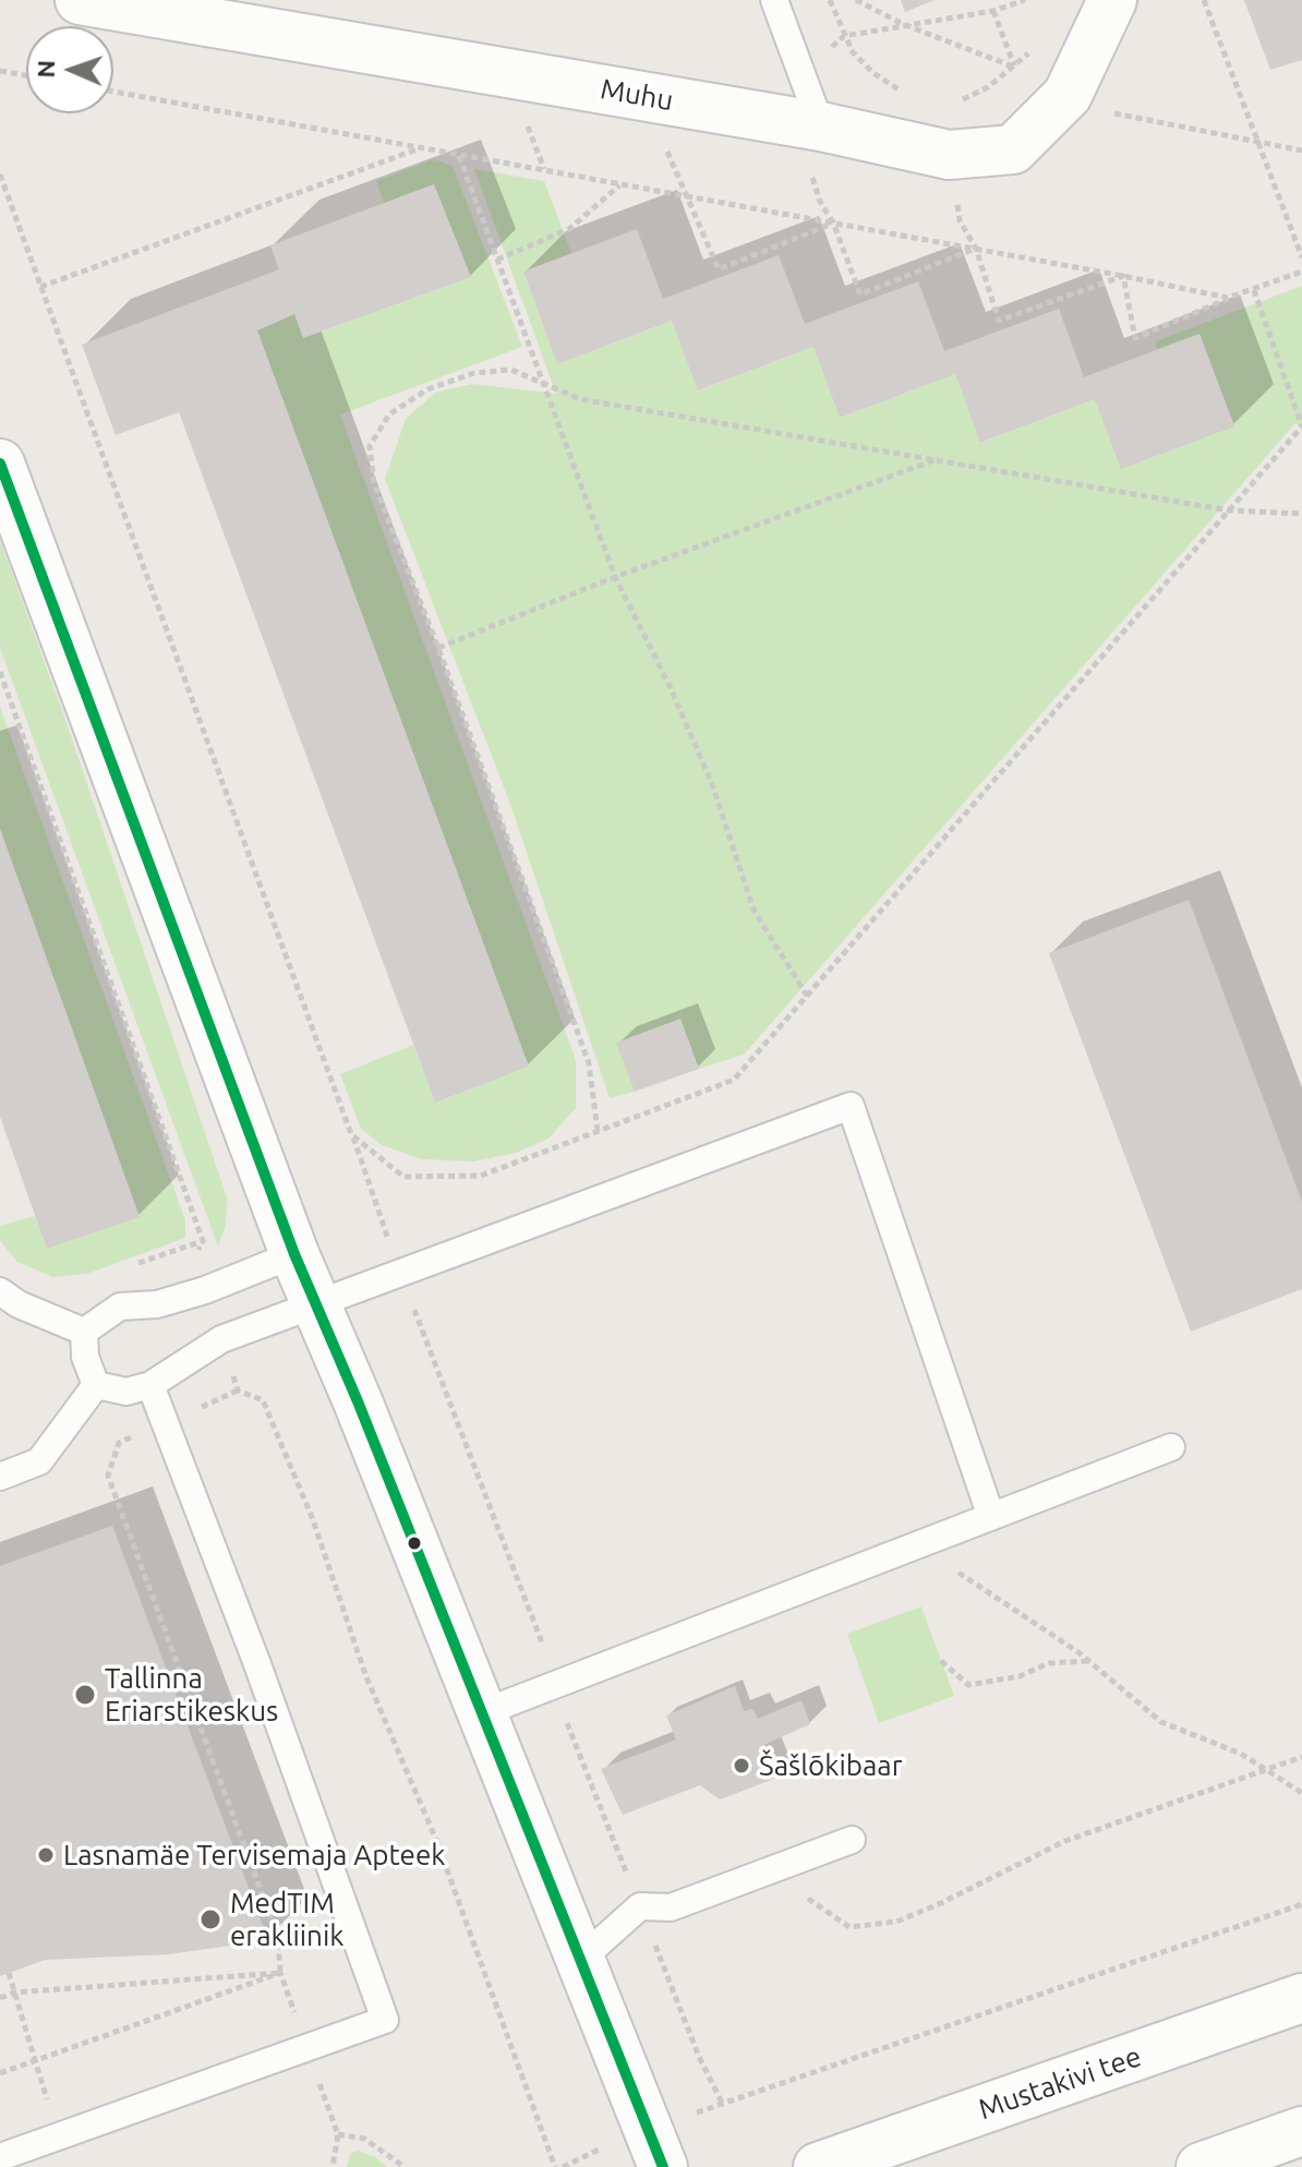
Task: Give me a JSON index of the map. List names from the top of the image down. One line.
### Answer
{"streets":{"street":["Muhu","Mustakivi tee"]},"places":["Tallinna Eriarstikeskus","Šašlõkibaar","Lasnamäe Tervisemaja Apteek","MedTIM erakliinik"],"north":"left"}
